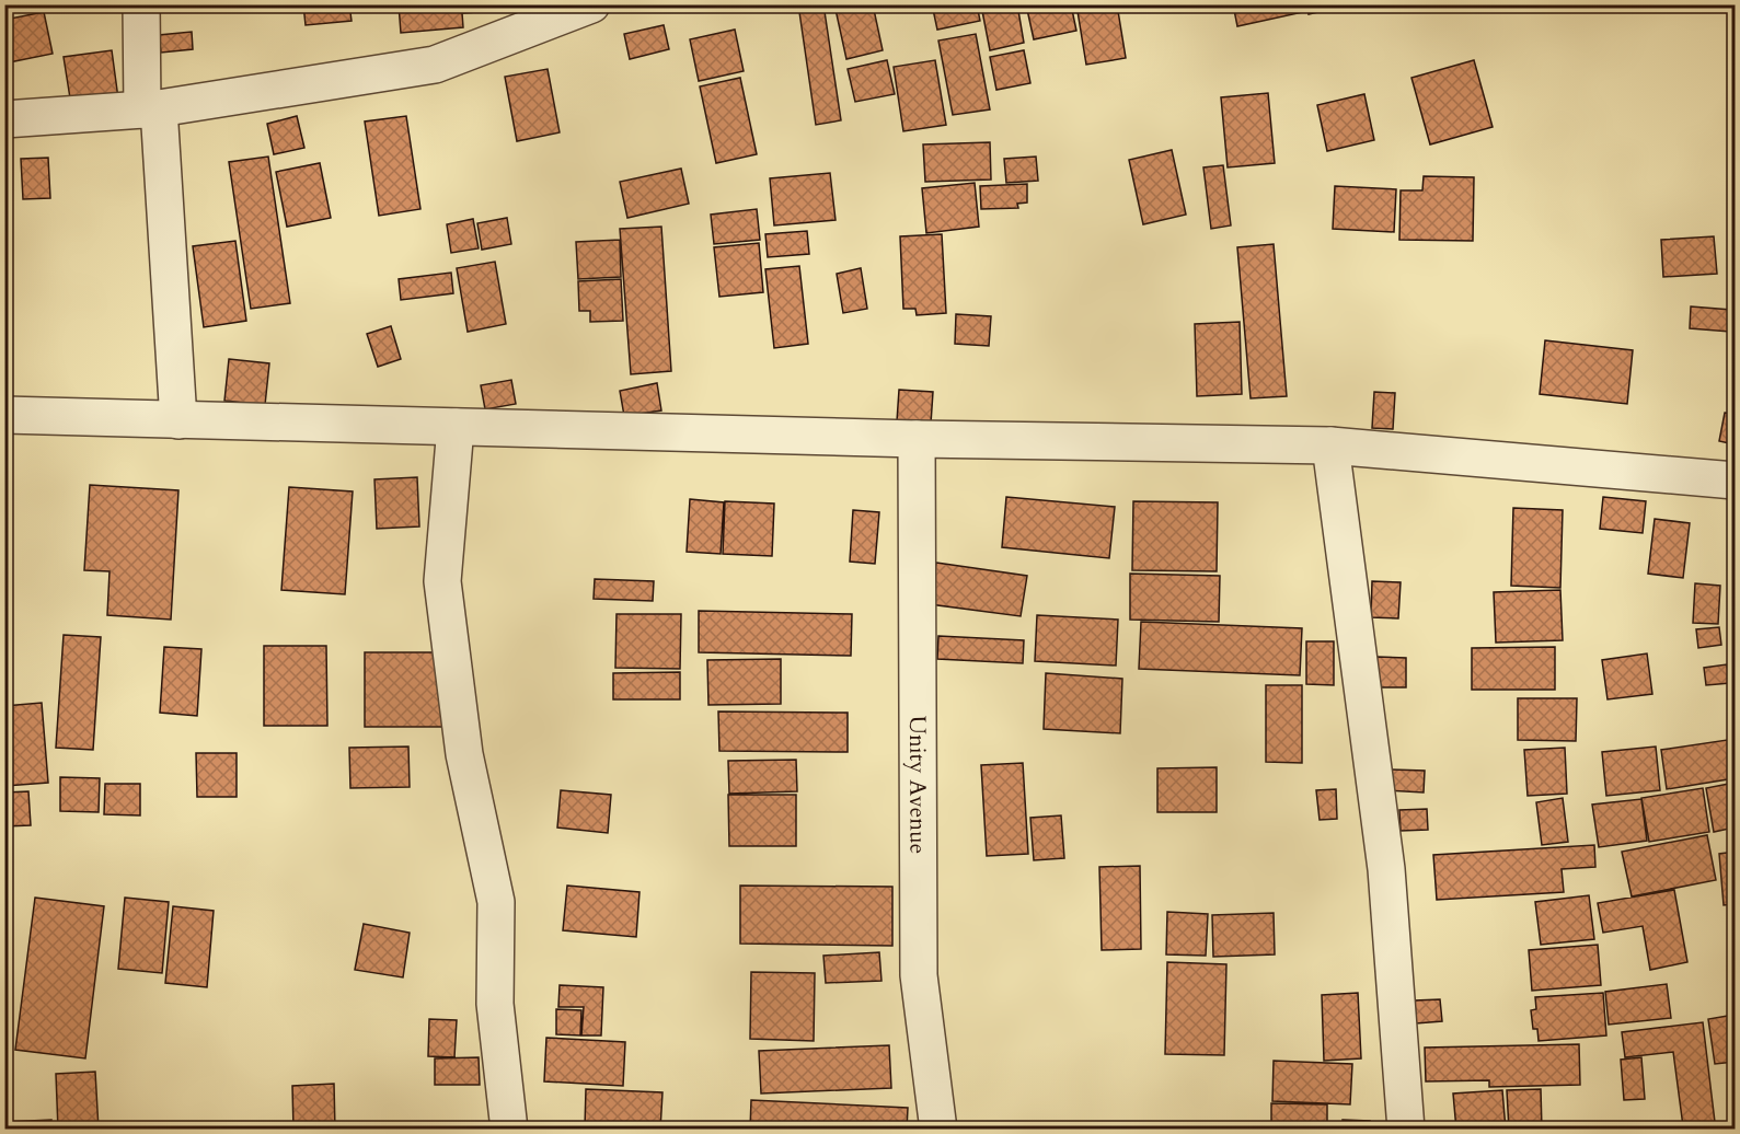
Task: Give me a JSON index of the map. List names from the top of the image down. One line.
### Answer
{"streets":{"street":["Unity Avenue"]}}
